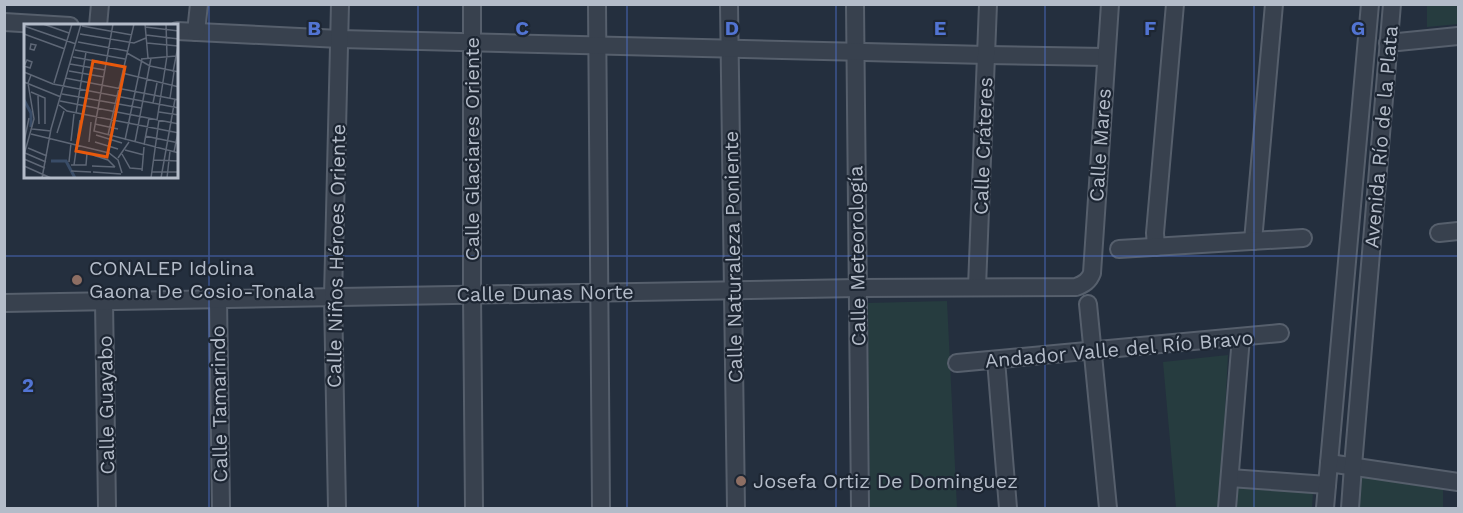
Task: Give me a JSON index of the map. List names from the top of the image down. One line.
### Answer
{"streets":{"street":["Avenida Río de la Plata","Calle Mares","Calle Cráteres","Calle Glaciares Oriente","Calle Niños Héroes Oriente","Calle Meteorología","Calle Naturaleza Poniente","Calle Dunas Norte","Andador Valle del Río Bravo","Calle Tamarindo","Calle Guayabo"]},"crossings":[["Calle Mares","Calle Dunas Norte"],["Calle Cráteres","Calle Dunas Norte"],["Calle Glaciares Oriente","Calle Dunas Norte"],["Calle Niños Héroes Oriente","Calle Dunas Norte"],["Calle Meteorología","Calle Dunas Norte"],["Calle Naturaleza Poniente","Calle Dunas Norte"],["Calle Dunas Norte","Calle Tamarindo"],["Calle Dunas Norte","Calle Guayabo"]],"places":["CONALEP Idolina Gaona De Cosio-Tonala","Josefa Ortiz De Dominguez"],"grid":{"columns":["B","C","D","E","F","G"],"rows":["2"]}}
